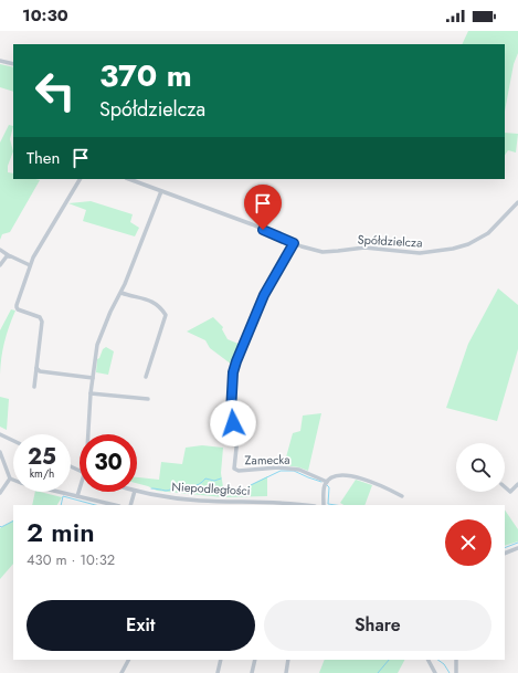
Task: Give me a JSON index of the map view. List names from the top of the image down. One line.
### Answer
{"streets":{"street":["Spółdzielcza","Zamecka","Niepodległości"]},"crossings":[["Spółdzielcza","Zamecka"]],"page":{"status":"10:30","turn":["370 m","Spółdzielcza"],"then":"Then","speed":"25 km/h","limit":"30","heading":["2 min","430 m · 10:32"],"buttons":["Exit","Share"]}}
